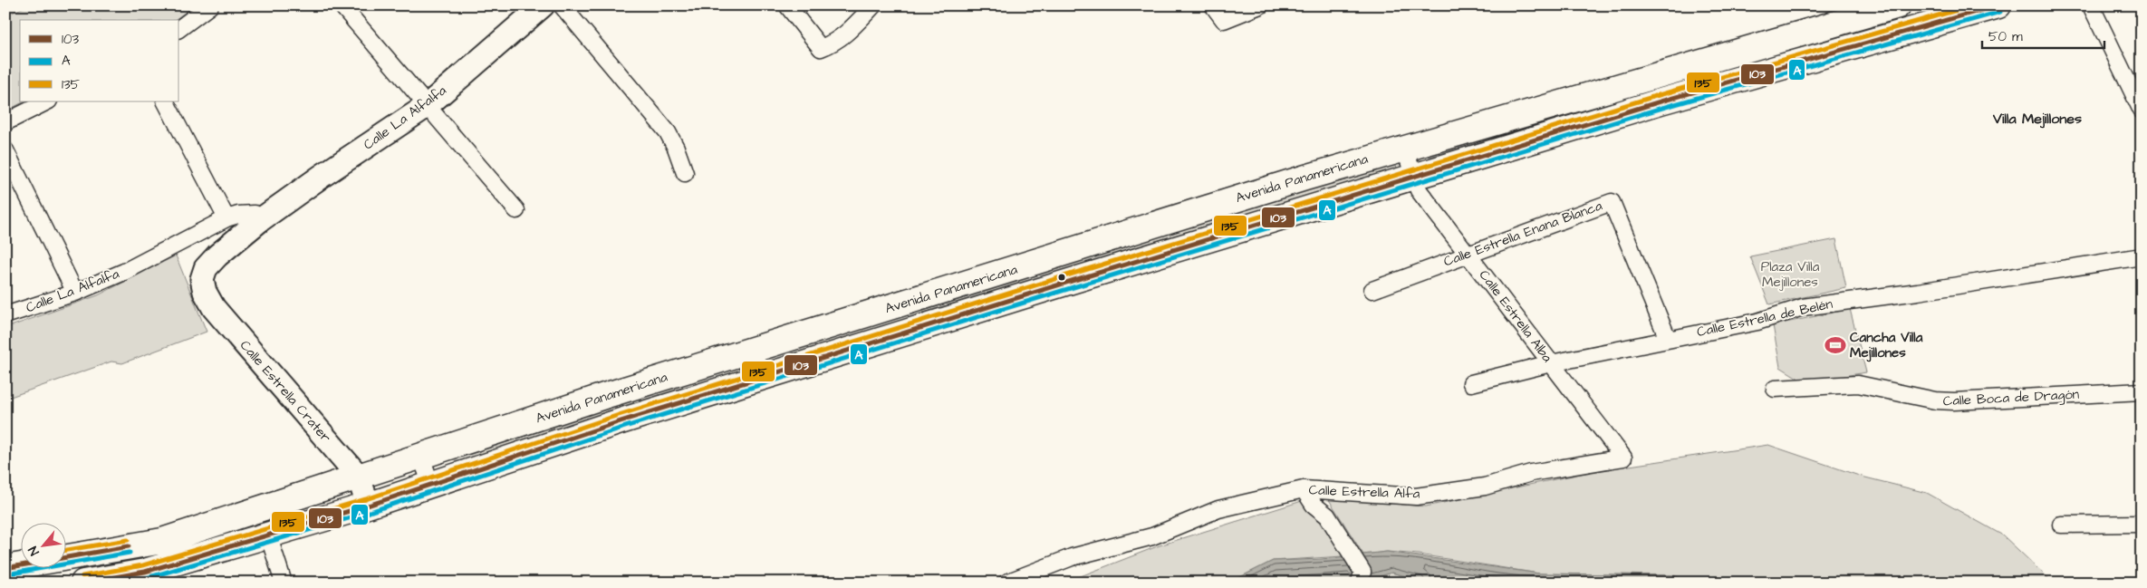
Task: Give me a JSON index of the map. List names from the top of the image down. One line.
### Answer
{"streets":{"main road":["Avenida Panamericana"],"street":["Calle La Alfalfa","Calle Estrella Enana Blanca","Calle Estrella Alba","Calle Estrella de Belén","Calle Estrella Crater","Calle Boca de Dragón","Calle Estrella Alfa"]},"crossings":[["Calle La Alfalfa","Calle Estrella Crater"],["Avenida Panamericana","Calle Estrella Alba"],["Avenida Panamericana","Calle Estrella Crater"],["Calle Estrella Enana Blanca","Calle Estrella Alba"],["Calle Estrella Enana Blanca","Calle Estrella de Belén"],["Calle Estrella Alba","Calle Estrella de Belén"],["Calle Estrella Alba","Calle Estrella Alfa"]],"districts":["Villa Mejillones"],"parks":["Plaza Villa Mejillones"],"places":{"sports":["Cancha Villa Mejillones"]},"lines":["transit line 103","transit line 135","transit line A"],"legend":["103","A","135"],"scale_bar":"50 m","north":"bottom left"}
